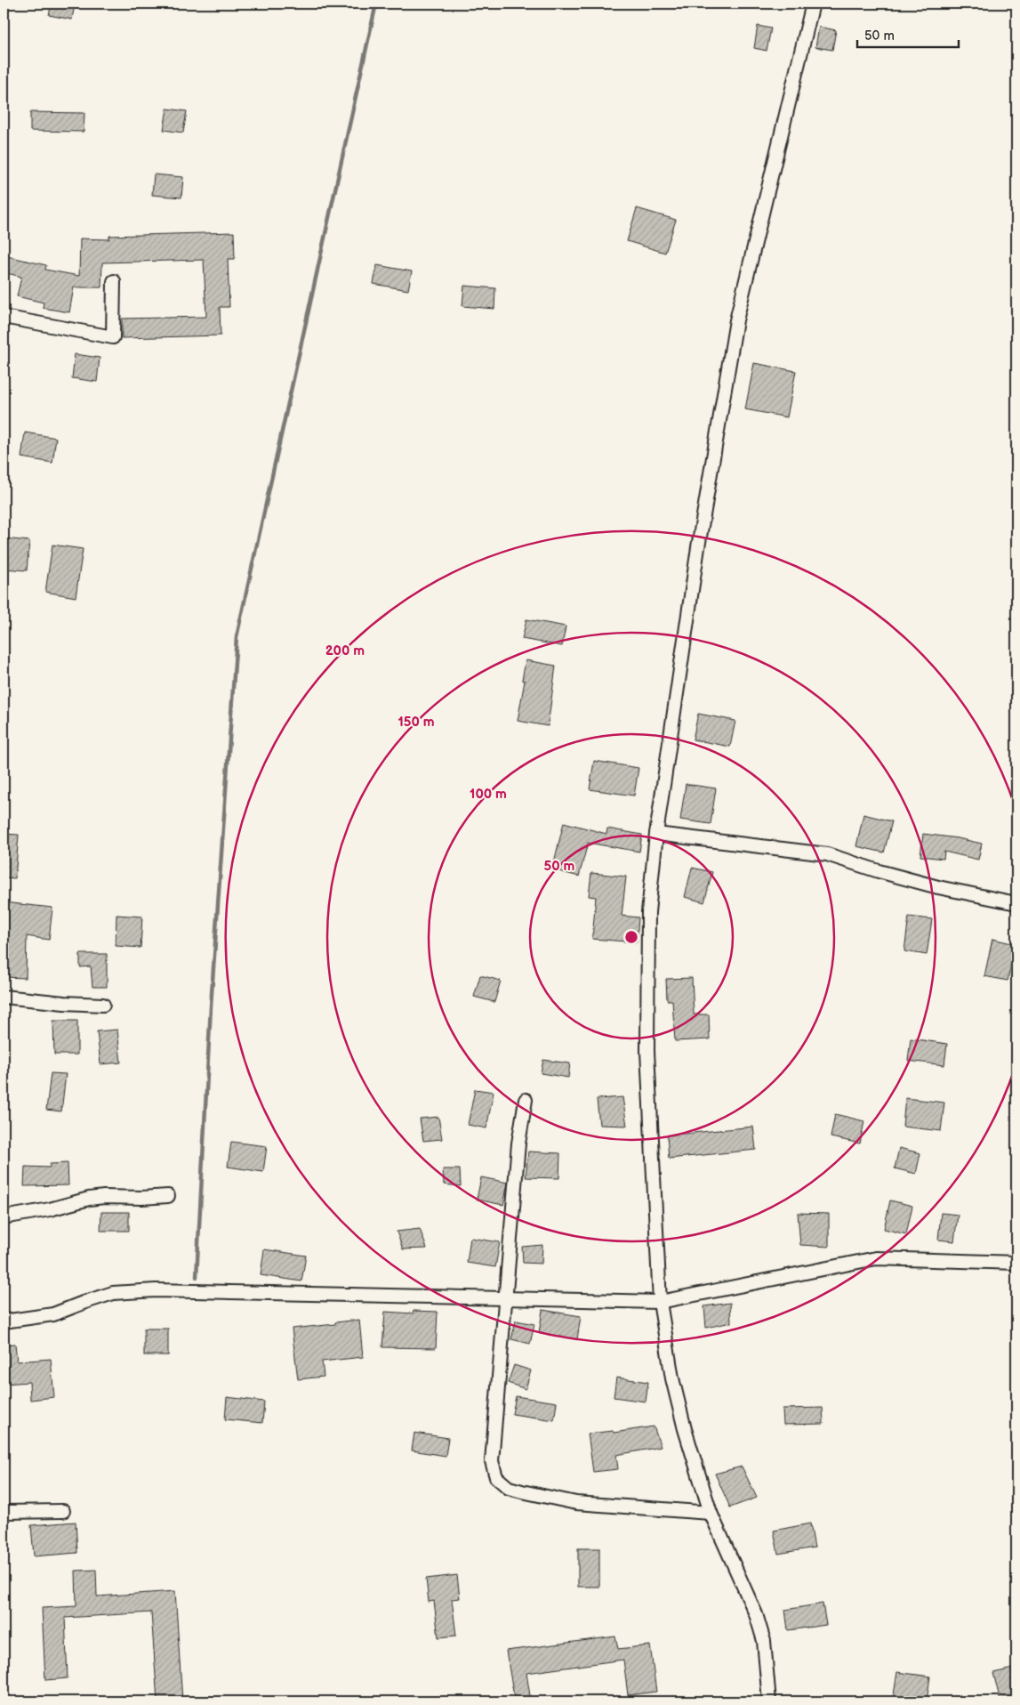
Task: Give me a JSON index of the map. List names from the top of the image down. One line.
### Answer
{"scale_bar":"50 m","rings":["200 m","150 m","100 m","50 m"]}
